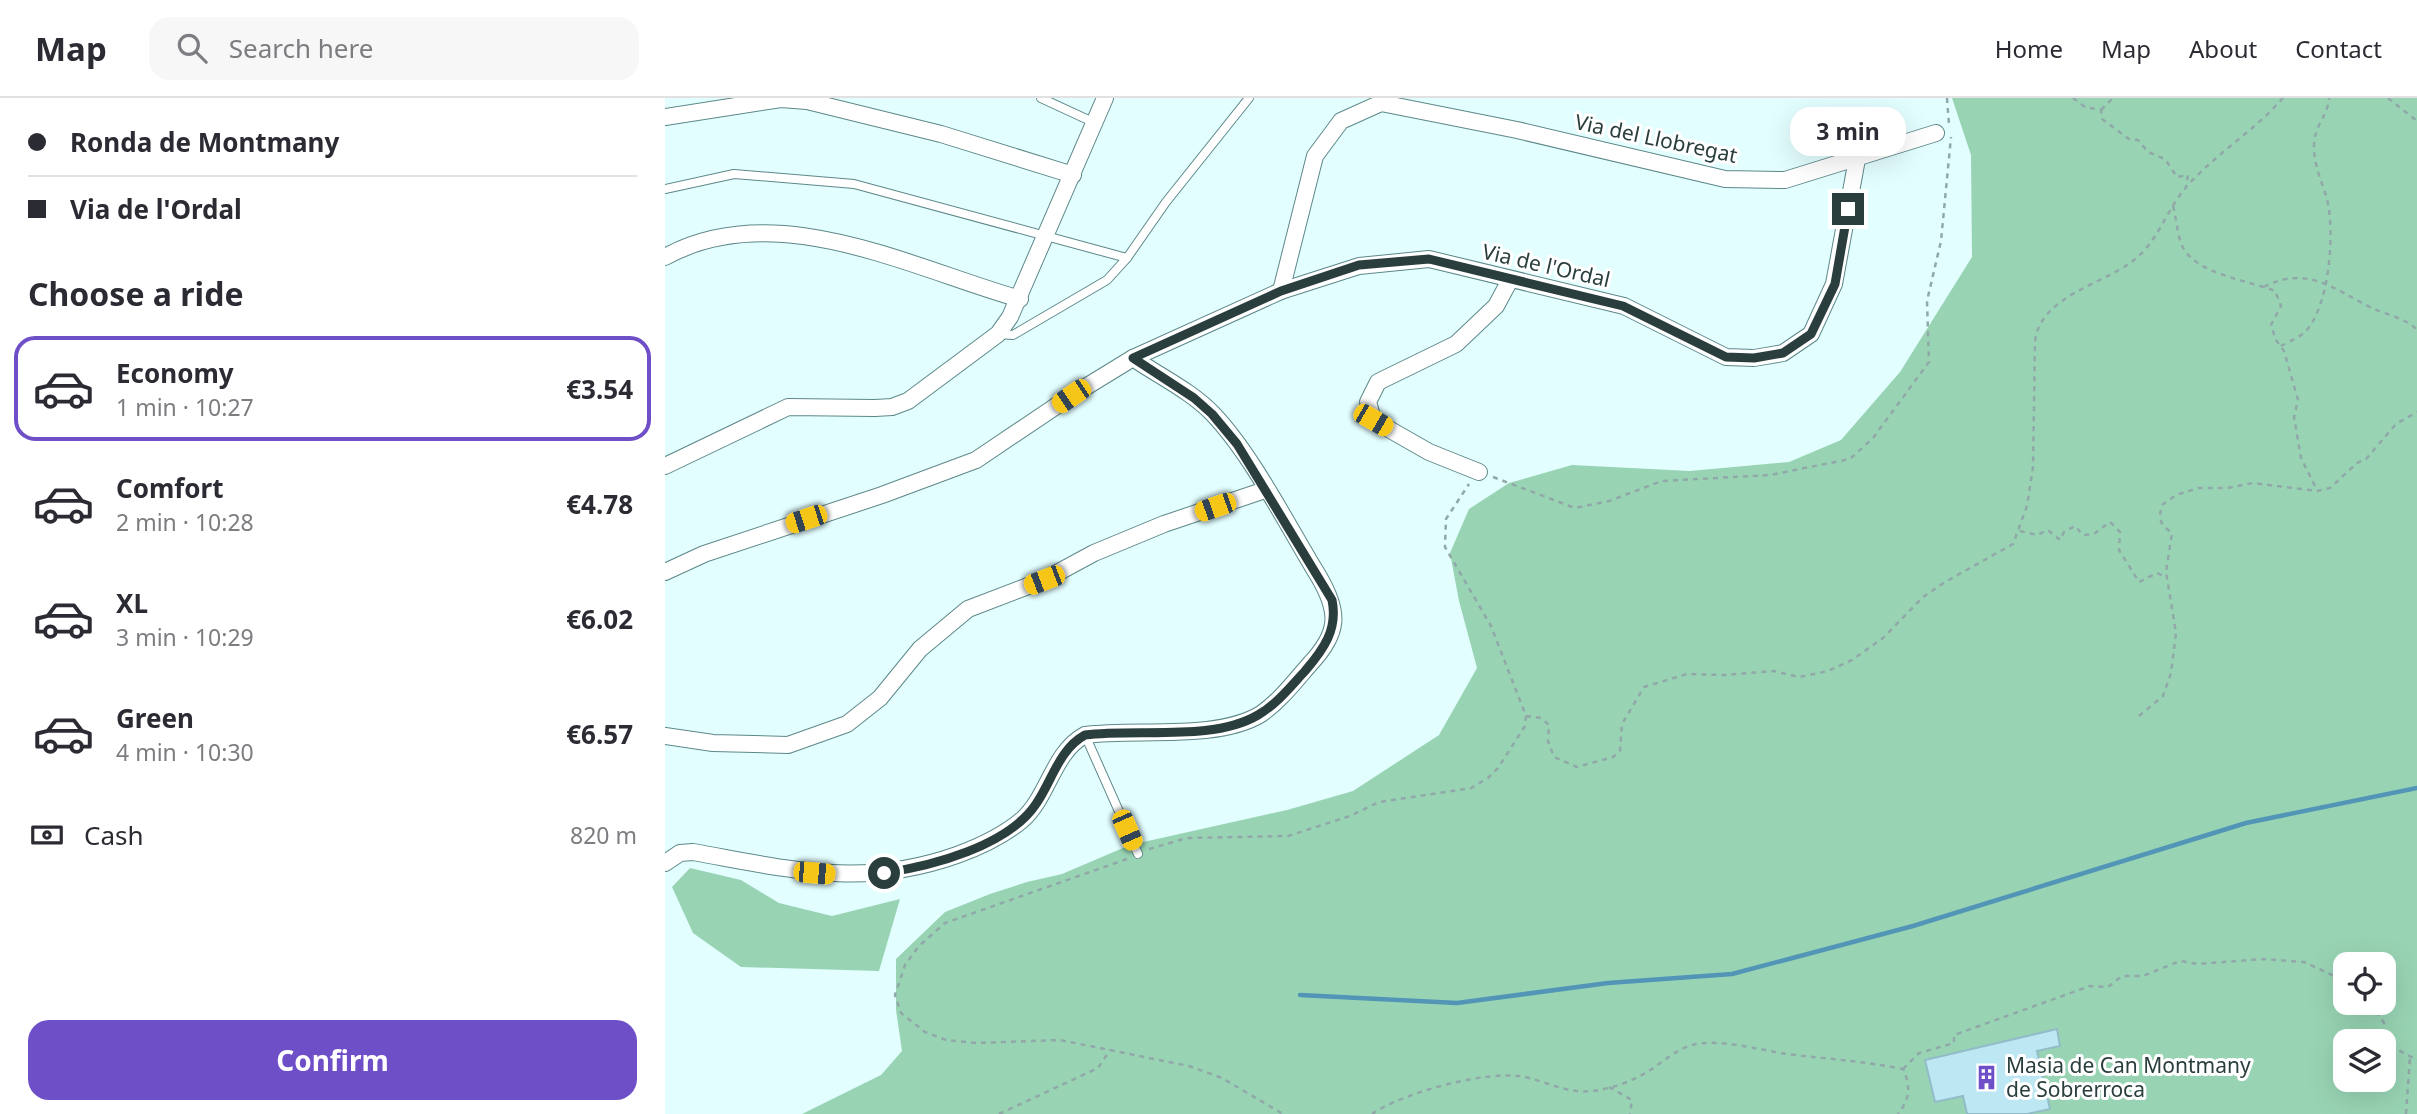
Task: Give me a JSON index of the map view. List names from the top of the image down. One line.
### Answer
{"streets":{"street":["Via del Llobregat","Via de l'Ordal"]},"crossings":[["Via del Llobregat","Via de l'Ordal"]],"places":{"building":["Masia de Can Montmany de Sobrerroca"]},"page":{"header":"Map","search":"Search here","nav":["Home","Map","About","Contact"],"banner":["Ronda de Montmany","Via de l'Ordal"],"bubble":"3 min","heading":"Choose a ride","list":[{"name":"Economy","note":"1 min · 10:27","value":"€3.54"},{"name":"Comfort","note":"2 min · 10:28","value":"€4.78"},{"name":"XL","note":"3 min · 10:29","value":"€6.02"},{"name":"Green","note":"4 min · 10:30","value":"€6.57"}],"pay":["Cash","820 m"],"buttons":"Confirm"}}
